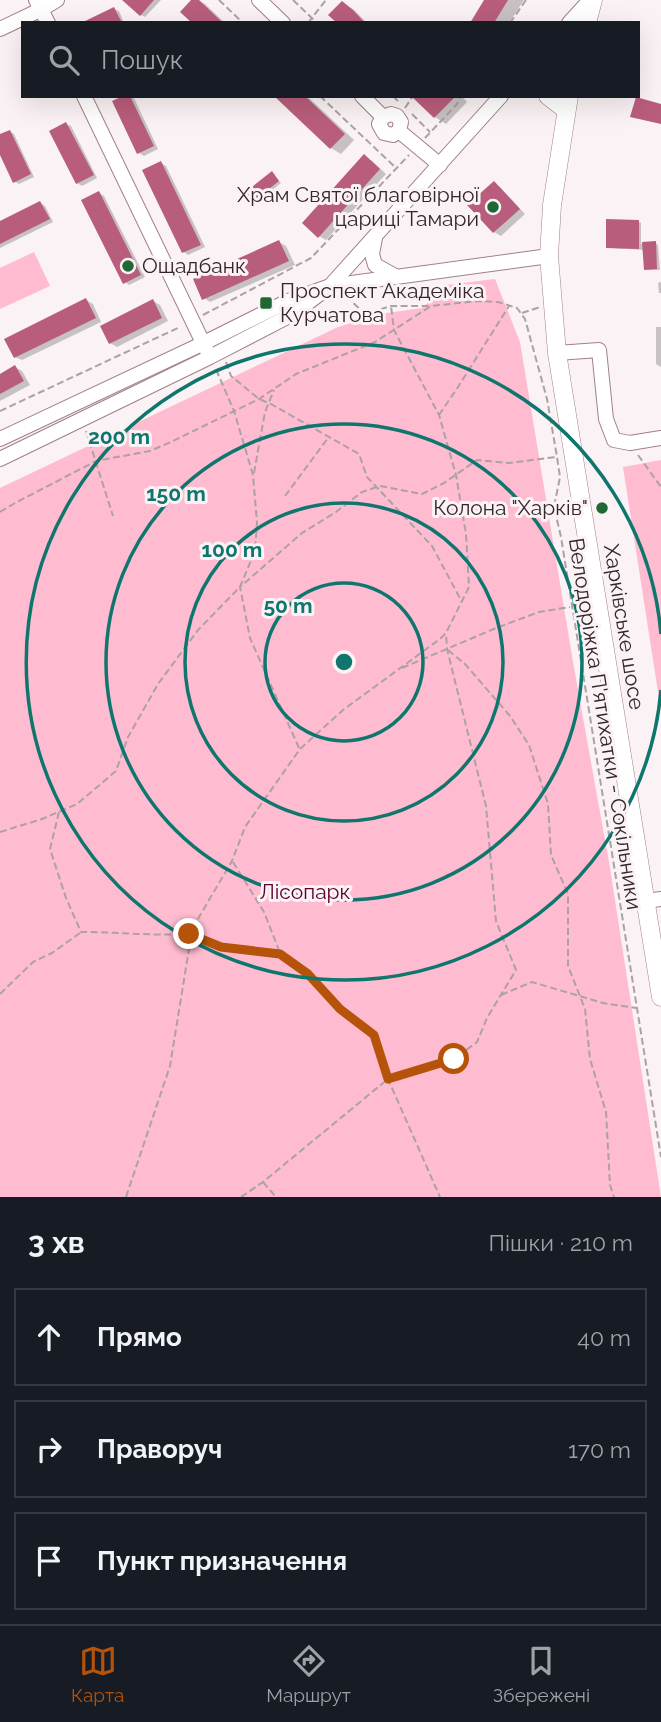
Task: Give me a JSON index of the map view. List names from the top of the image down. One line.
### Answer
{"streets":{"main road":["Харківське шосе"],"path":["Велодоріжка П'ятихатки - Сокільники"]},"parks":["Лісопарк"],"places":{"other":["Храм Святої благовірної цариці Тамари","Ощадбанк","Колона \"Харків\""],"transit":["Проспект Академіка Курчатова"]},"page":{"search":"Пошук","heading":["3 хв","Пішки · 210 m"],"list":[["Прямо","40 m"],["Праворуч","170 m"],"Пункт призначення"],"nav":["Карта","Маршрут","Збережені"]},"rings":["200 m","150 m","100 m","50 m"]}
